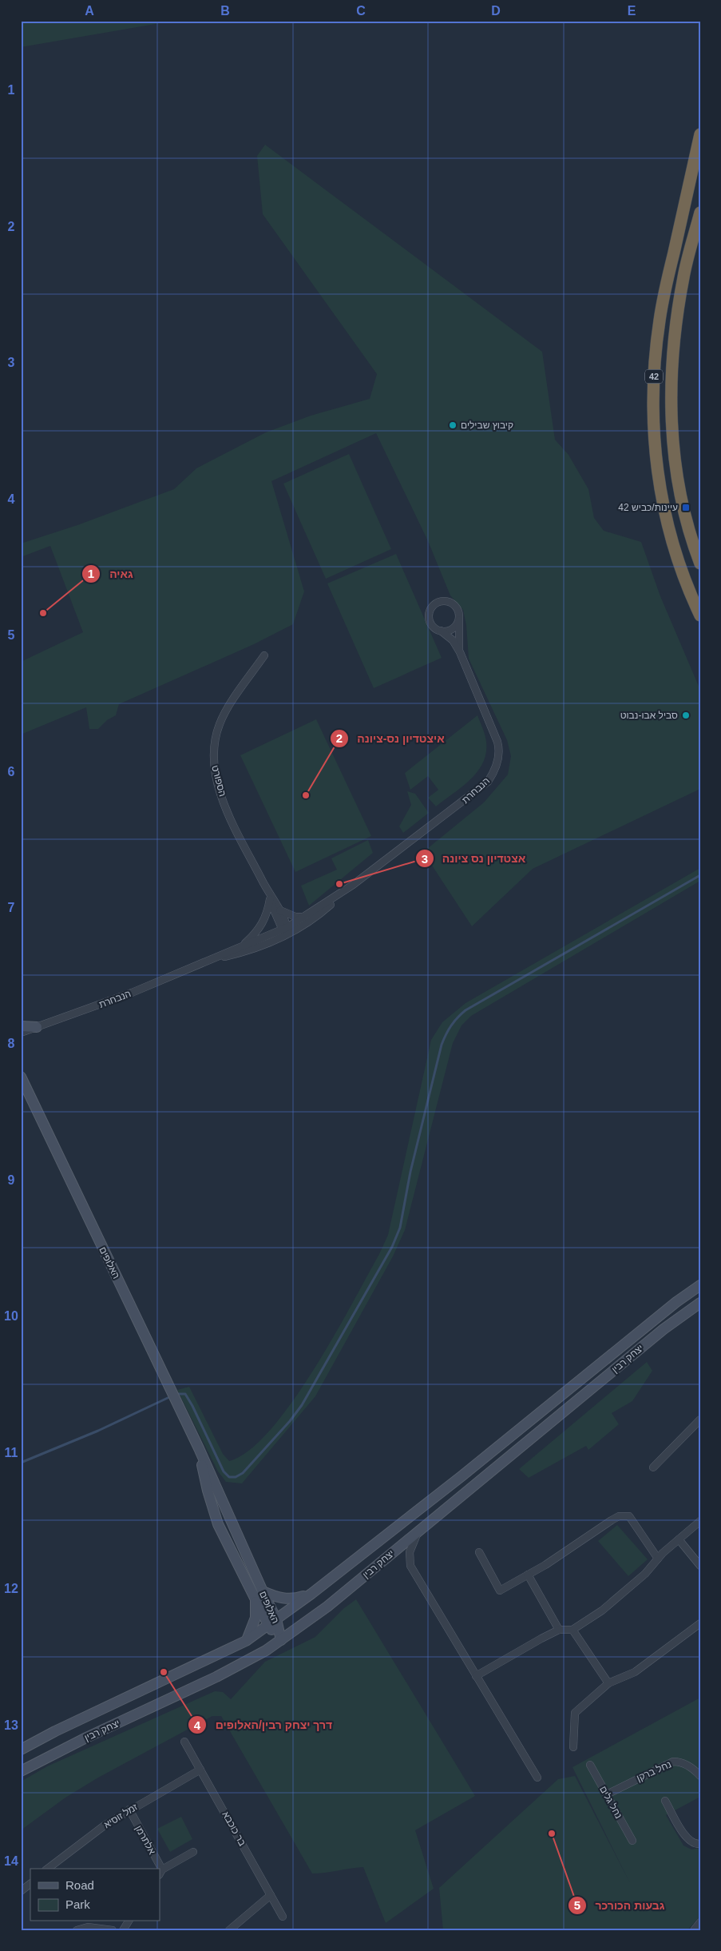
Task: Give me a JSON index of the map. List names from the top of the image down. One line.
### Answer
{"streets":{"highway":["42"],"main road":["האלופים","יצחק רבין"],"street":["הספורט","הנבחרת","נחל ברקן","נחל גלים","זמל זוסיא","בר כוכבא","אלתרמן"]},"crossings":[["הספורט","הנבחרת"],["האלופים","יצחק רבין"],["נחל ברקן","נחל גלים"],["זמל זוסיא","בר כוכבא"],["זמל זוסיא","אלתרמן"]],"places":{"other":["קיבוץ שבילים","גאיה","סביל אבו-נבוט","איצטדיון נס-ציונה","אצטדיון נס ציונה","דרך יצחק רבין/האלופים","גבעות הכורכר"],"transit":["עיינות/כביש 42"]},"legend":["Road","Park"],"grid":{"columns":["A","B","C","D","E"],"rows":["1","2","3","4","5","6","7","8","9","10","11","12","13","14"]}}
